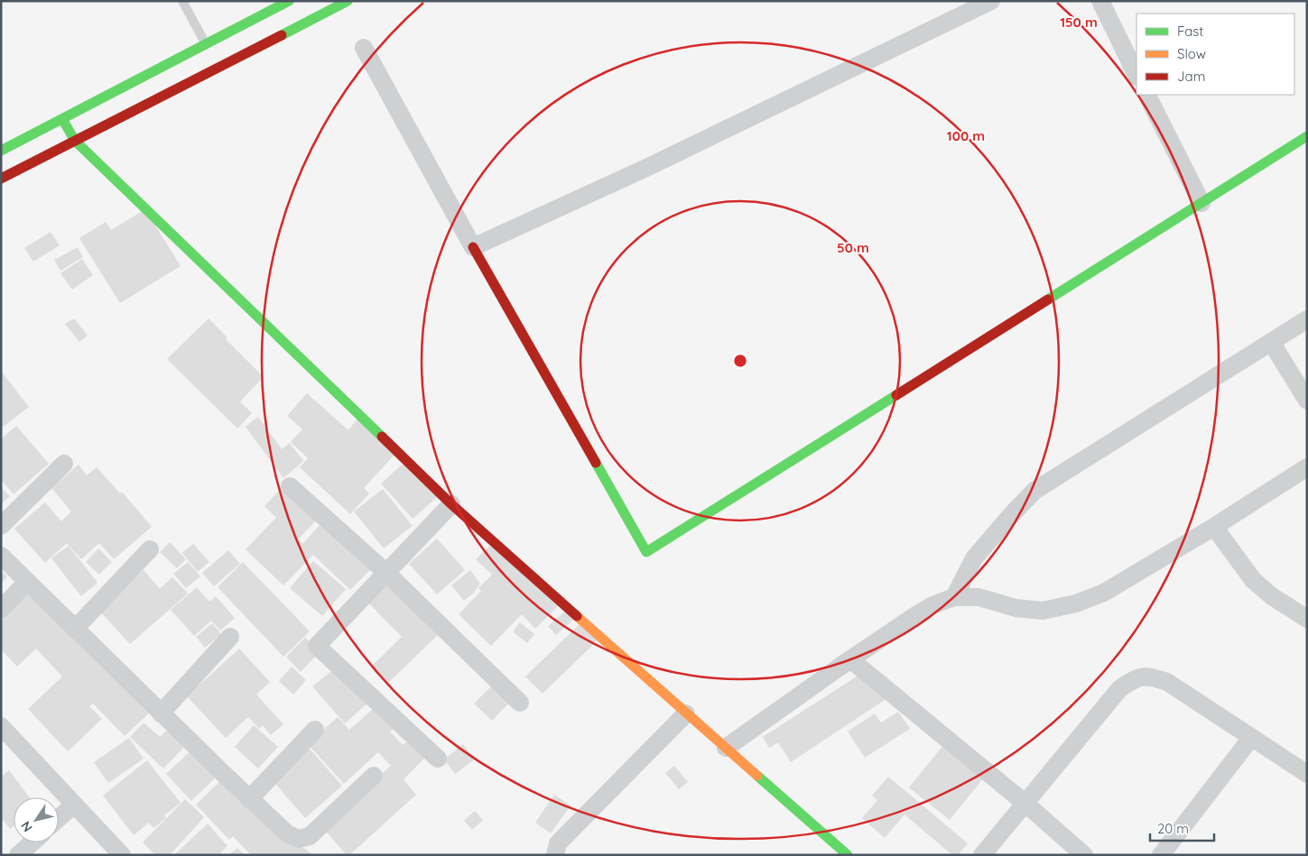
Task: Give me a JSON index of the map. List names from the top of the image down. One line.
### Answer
{"legend":["Fast","Slow","Jam"],"scale_bar":"20 m","north":"bottom left","rings":["150 m","100 m","50 m"]}
